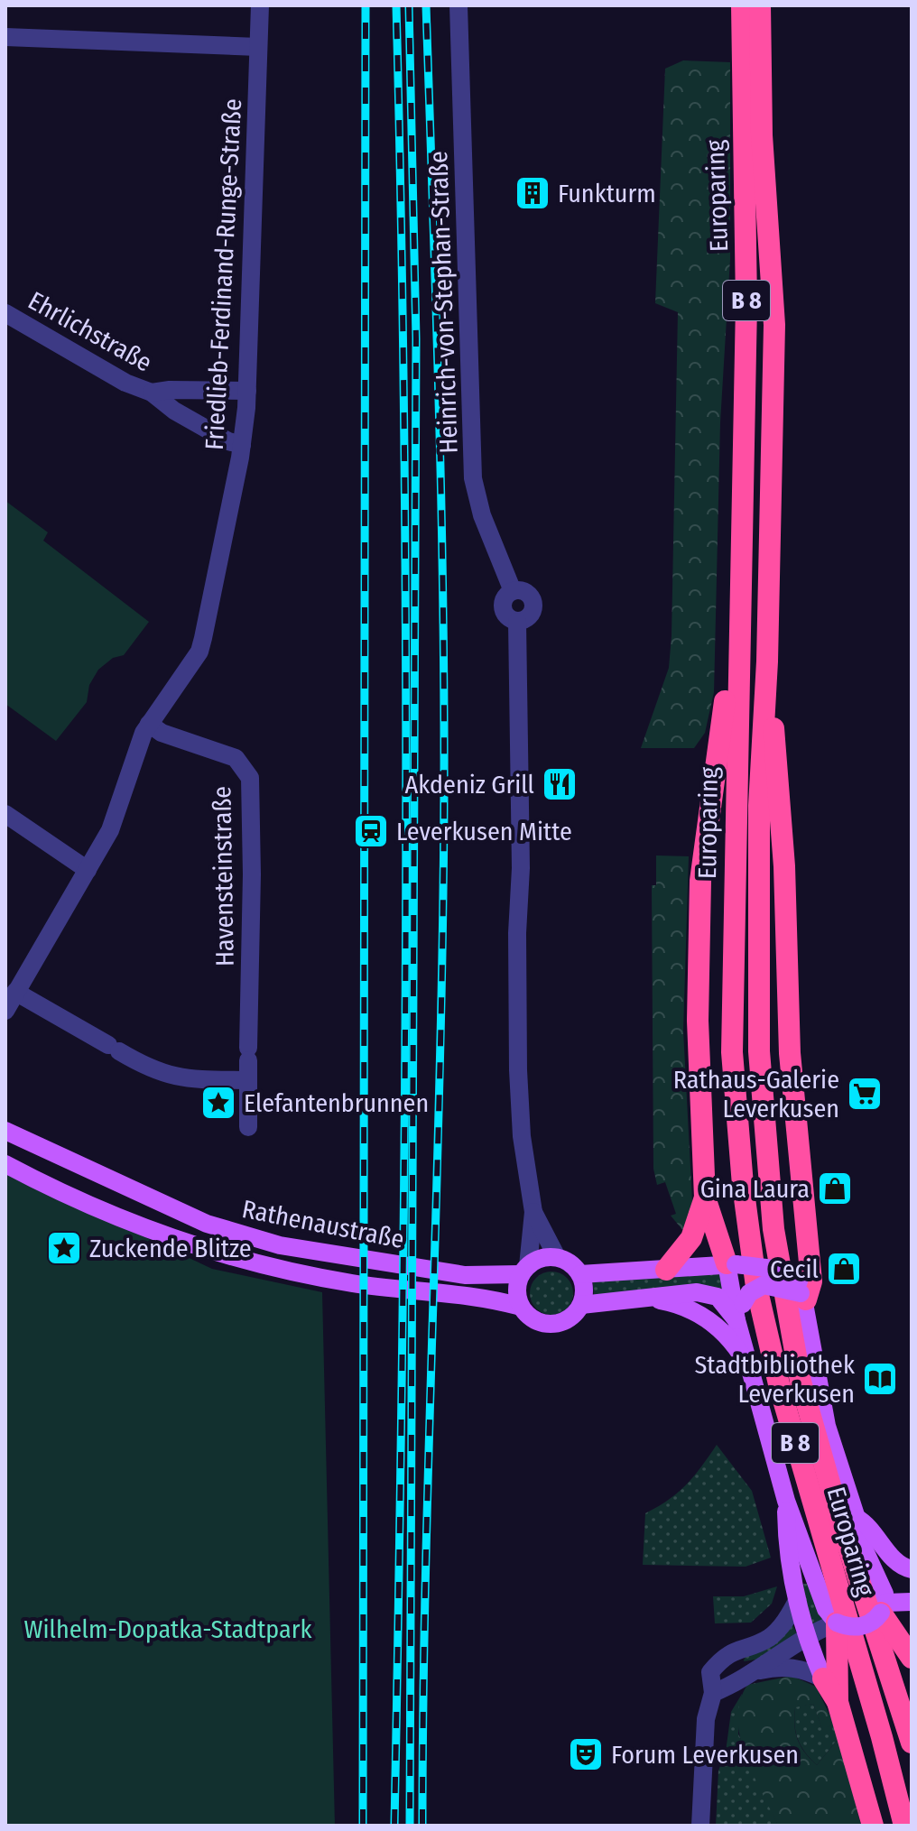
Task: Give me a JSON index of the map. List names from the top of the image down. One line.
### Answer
{"streets":{"highway":["Europaring","B 8"],"main road":["Rathenaustraße"],"street":["Friedlieb-Ferdinand-Runge-Straße","Heinrich-von-Stephan-Straße","Ehrlichstraße","Havensteinstraße"]},"crossings":[["Friedlieb-Ferdinand-Runge-Straße","Ehrlichstraße"],["Friedlieb-Ferdinand-Runge-Straße","Havensteinstraße"],["Heinrich-von-Stephan-Straße","Rathenaustraße"]],"parks":["Wilhelm-Dopatka-Stadtpark"],"places":{"building":["Funkturm"],"restaurant":["Akdeniz Grill"],"station":["Leverkusen Mitte"],"supermarket":["Rathaus-Galerie Leverkusen"],"place":["Elefantenbrunnen","Zuckende Blitze"],"shop":["Gina Laura","Cecil"],"library":["Stadtbibliothek Leverkusen"],"theatre":["Forum Leverkusen"]}}
